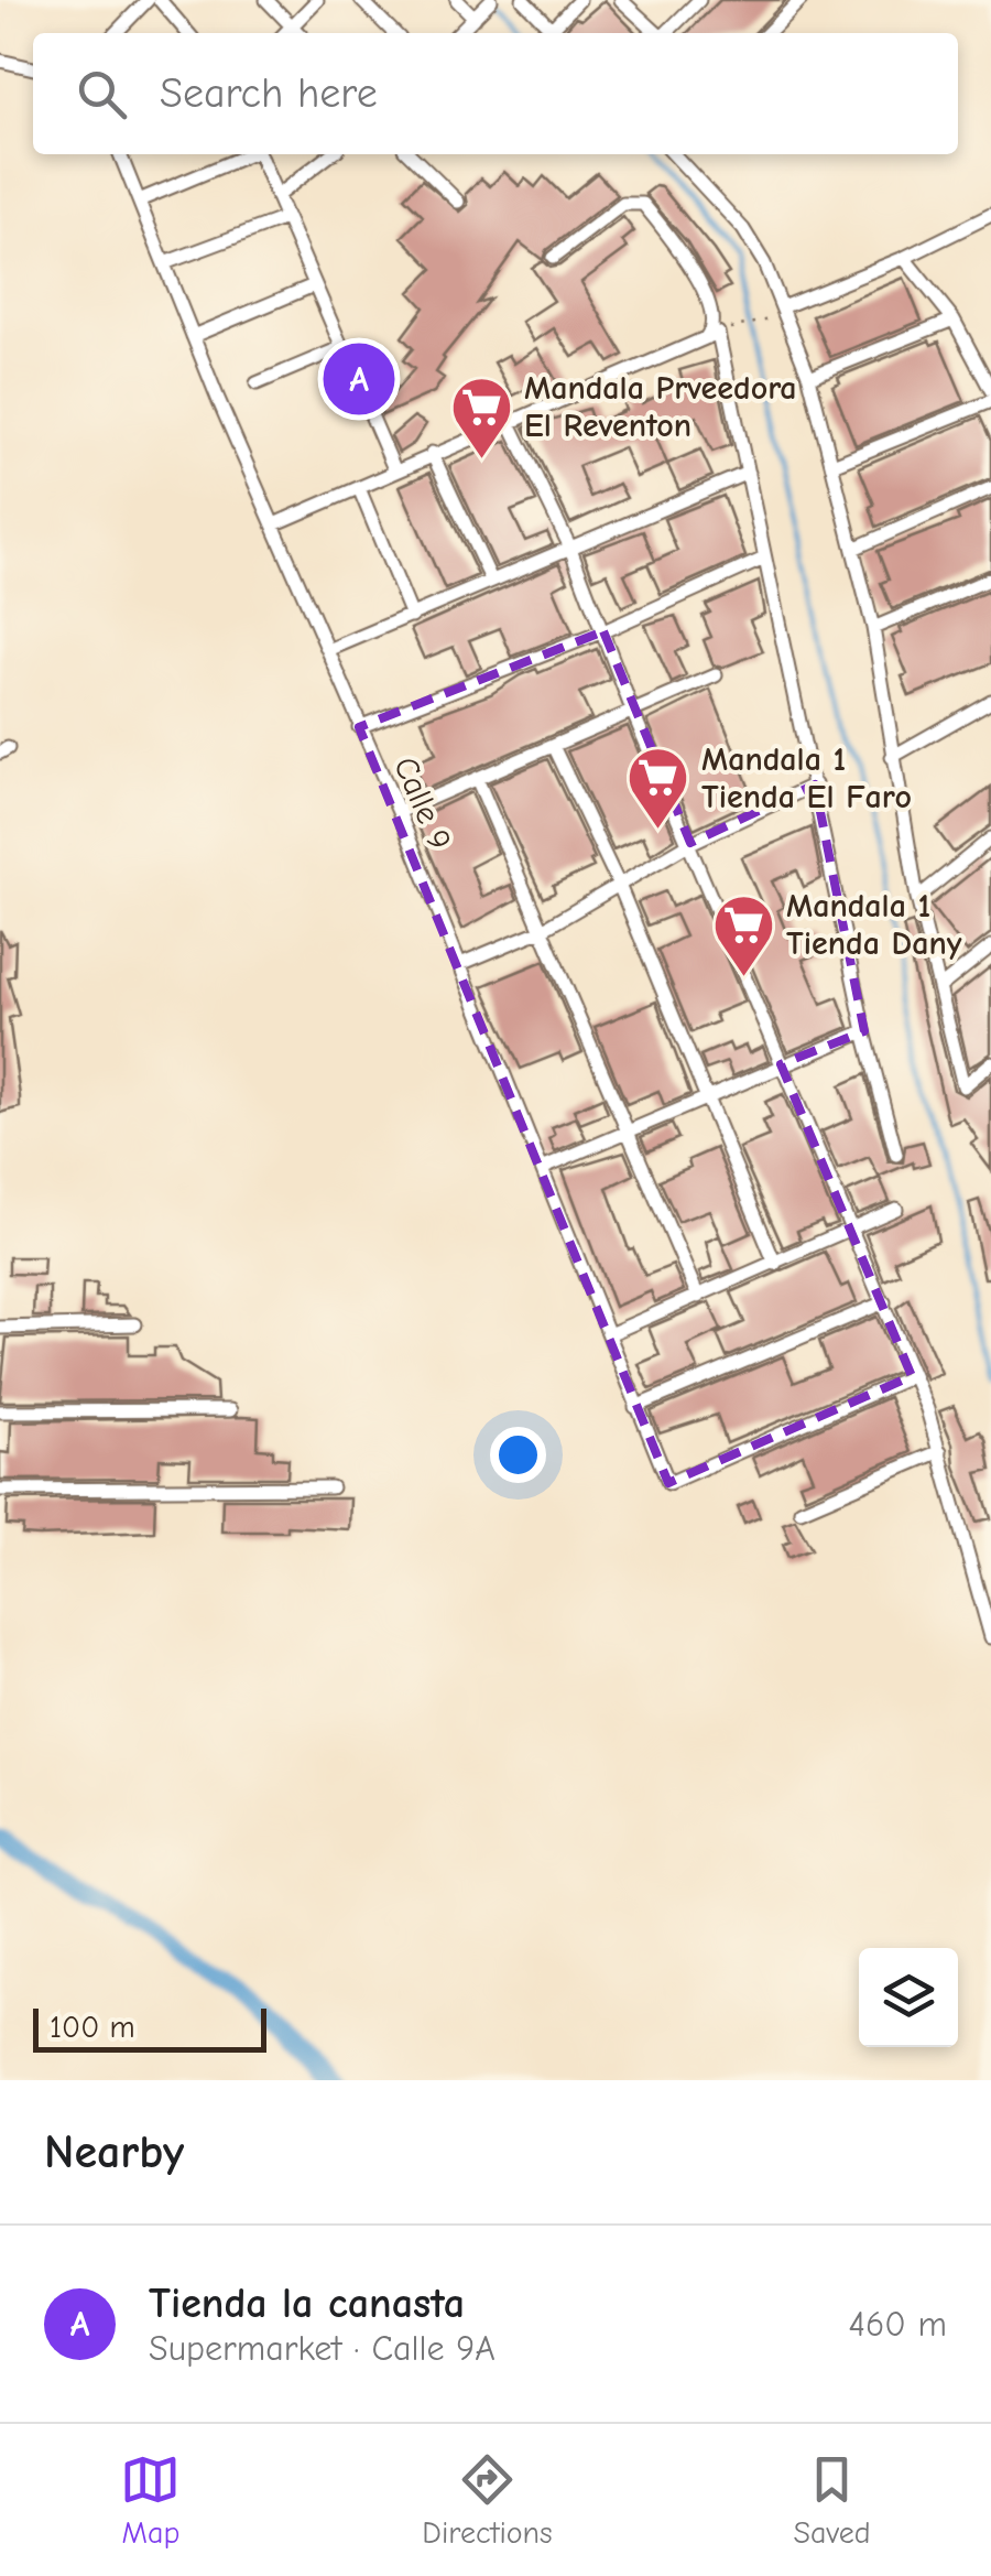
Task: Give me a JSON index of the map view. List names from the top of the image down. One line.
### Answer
{"streets":{"street":["Calle 9"]},"places":{"supermarket":["Mandala Prveedora El Reventon","Mandala 1 Tienda El Faro","Mandala 1 Tienda Dany"]},"scale_bar":"100 m","page":{"search":"Search here","pins":"A","scale":"100 m","heading":"Nearby","list":[{"mark":"A","name":"Tienda la canasta","note":"Supermarket · Calle 9A","value":"460 m"}],"nav":["Map","Directions","Saved"]}}
